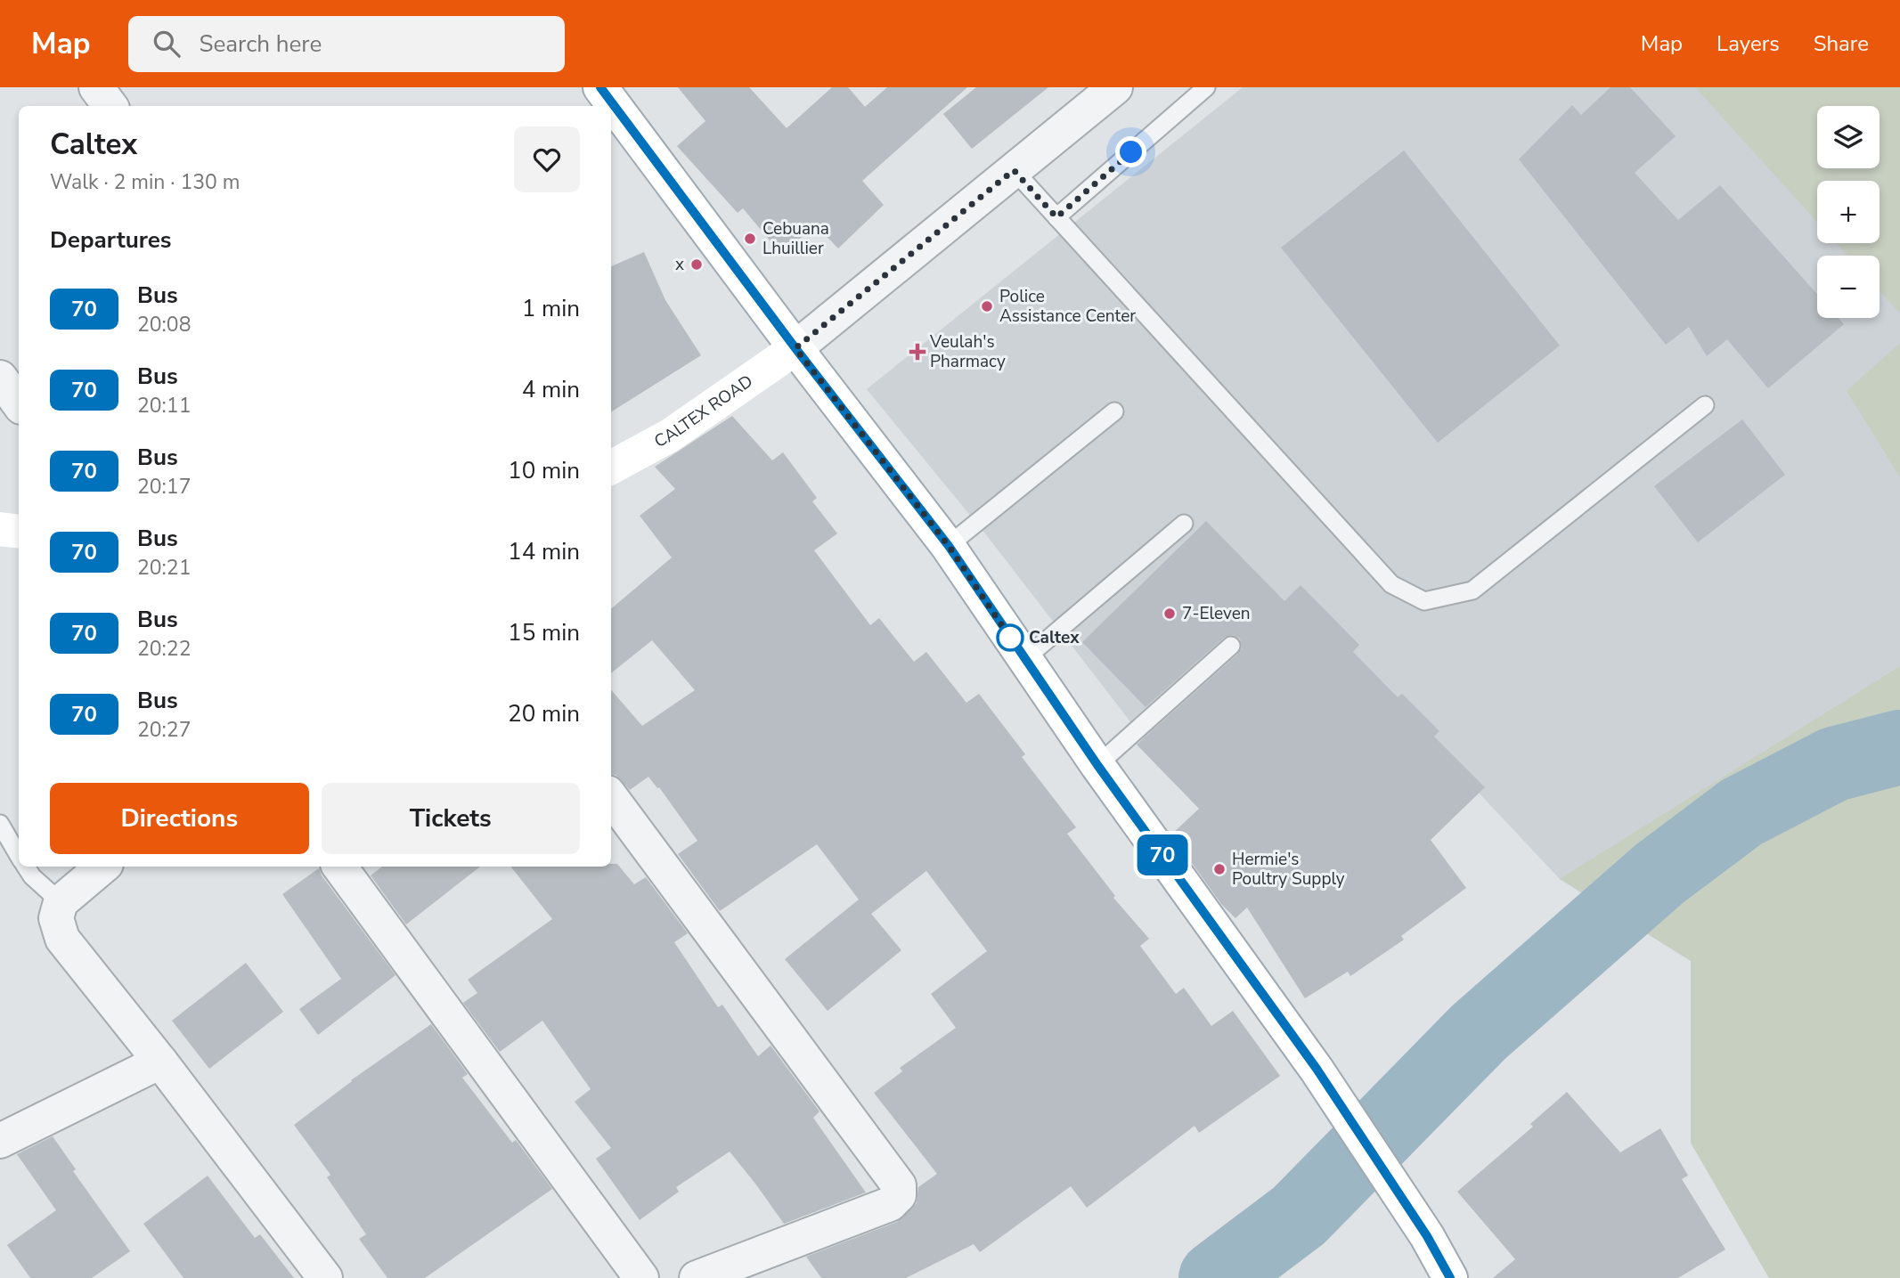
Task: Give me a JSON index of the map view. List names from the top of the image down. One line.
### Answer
{"streets":{"main road":["CALTEX ROAD"]},"places":{"other":["Cebuana Lhuillier","x","Police Assistance Center","7-Eleven","Caltex","Hermie's Poultry Supply"],"health":["Veulah's Pharmacy"]},"lines":["bus line 70"],"page":{"header":"Map","search":"Search here","nav":["Map","Layers","Share"],"on_map":"70","map_buttons":["+","−"],"heading":[["Caltex","Walk · 2 min · 130 m"],"Departures"],"list":[{"mark":"70","name":"Bus","note":"20:08","value":"1 min"},{"mark":"70","name":"Bus","note":"20:11","value":"4 min"},{"mark":"70","name":"Bus","note":"20:17","value":"10 min"},{"mark":"70","name":"Bus","note":"20:21","value":"14 min"},{"mark":"70","name":"Bus","note":"20:22","value":"15 min"},{"mark":"70","name":"Bus","note":"20:27","value":"20 min"}],"buttons":["Directions","Tickets"]}}
